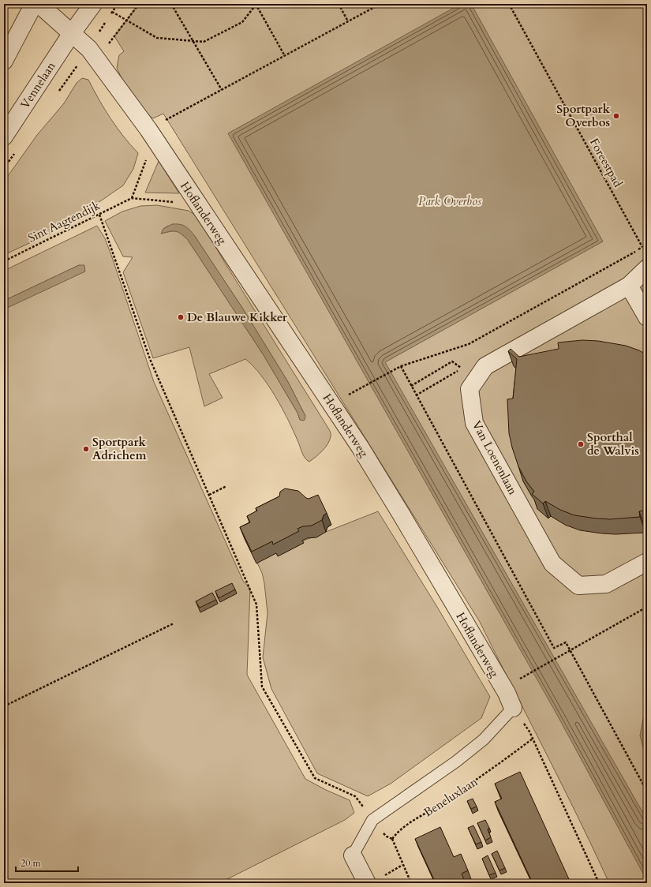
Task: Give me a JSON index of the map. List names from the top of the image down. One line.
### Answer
{"streets":{"street":["Vennelaan","Hoflanderweg","Van Loenenlaan"],"lane":["Beneluxlaan"],"path":["Foreestpad","Sint Aagtendijk"]},"crossings":[["Vennelaan","Hoflanderweg"],["Hoflanderweg","Beneluxlaan"]],"parks":["Park Overbos"],"places":["Sportpark Overbos","De Blauwe Kikker","Sporthal de Walvis","Sportpark Adrichem"],"scale_bar":"20 m"}
